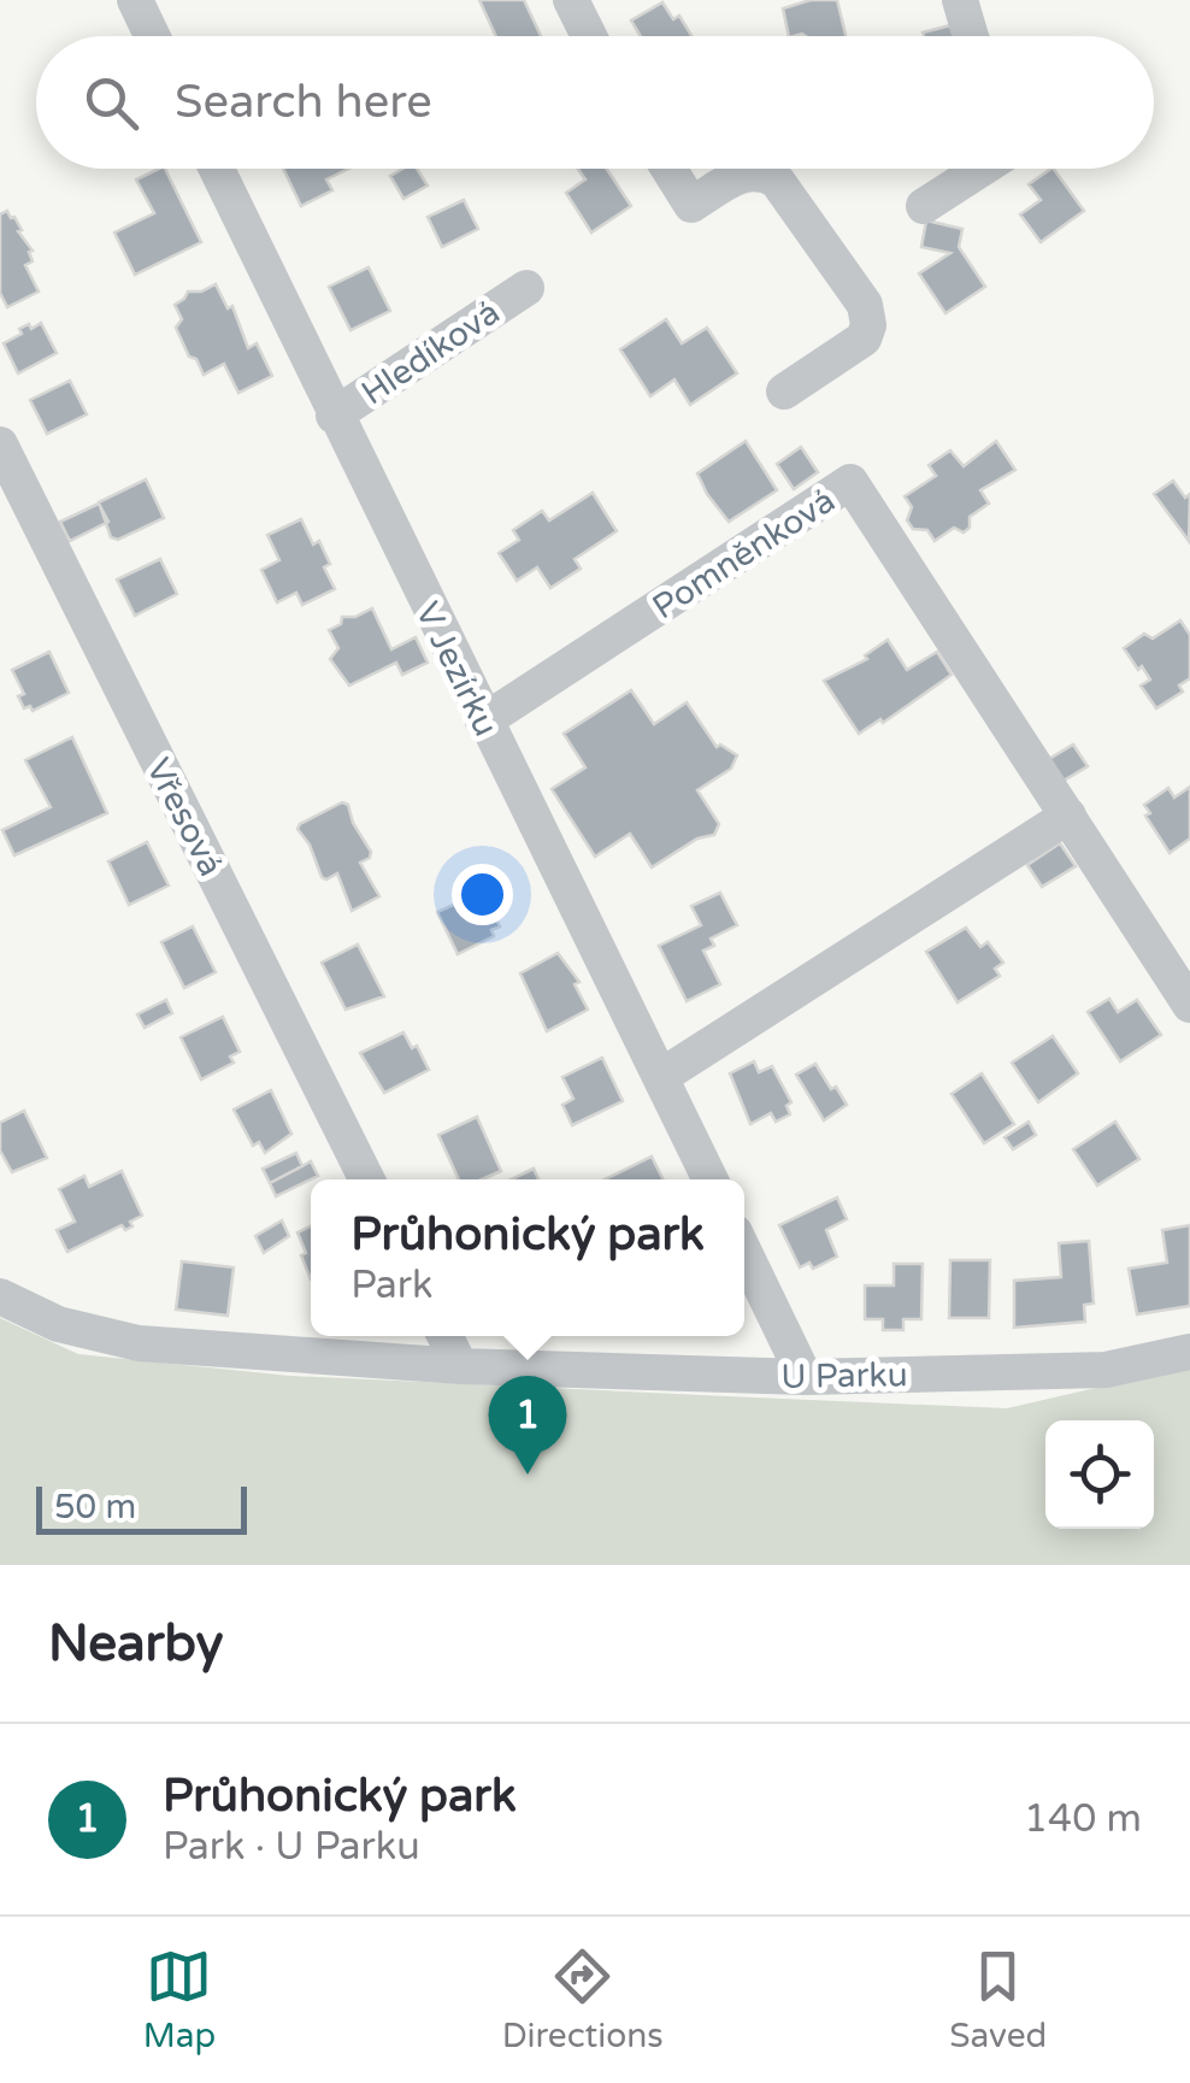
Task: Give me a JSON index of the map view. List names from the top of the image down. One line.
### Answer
{"streets":{"street":["Hledíková","Pomněnková","V Jezírku","Vřesová","U Parku"]},"crossings":[["Hledíková","V Jezírku"],["Pomněnková","V Jezírku"]],"scale_bar":"50 m","page":{"search":"Search here","popup":["Průhonický park","Park"],"pins":"1","scale":"50 m","heading":"Nearby","list":[{"mark":"1","name":"Průhonický park","note":"Park · U Parku","value":"140 m"}],"nav":["Map","Directions","Saved"]}}
